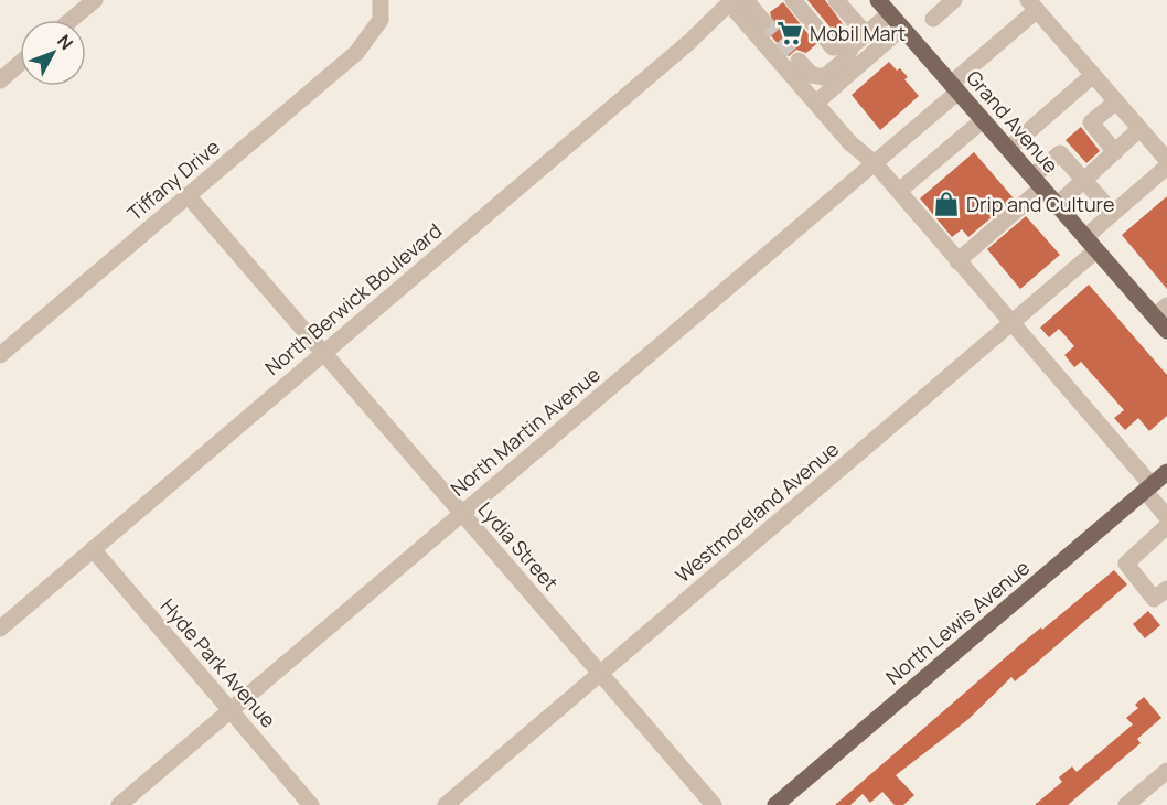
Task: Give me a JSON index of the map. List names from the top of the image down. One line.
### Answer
{"streets":{"main road":["Grand Avenue","North Lewis Avenue"],"street":["Tiffany Drive","North Berwick Boulevard","North Martin Avenue","Westmoreland Avenue","Lydia Street","Hyde Park Avenue"]},"crossings":[["Grand Avenue","North Martin Avenue"],["Grand Avenue","Westmoreland Avenue"],["Tiffany Drive","Lydia Street"],["North Berwick Boulevard","Lydia Street"],["North Berwick Boulevard","Hyde Park Avenue"],["North Martin Avenue","Lydia Street"],["North Martin Avenue","Hyde Park Avenue"],["Westmoreland Avenue","Lydia Street"]],"places":{"supermarket":["Mobil Mart"],"shop":["Drip and Culture"]},"north":"top right"}
